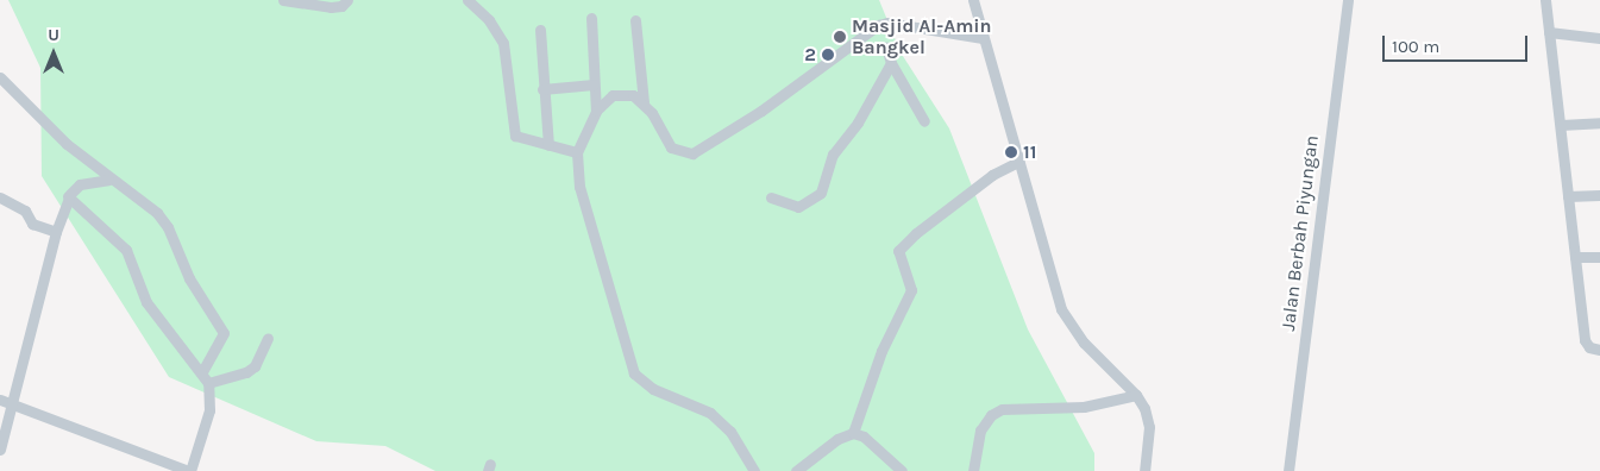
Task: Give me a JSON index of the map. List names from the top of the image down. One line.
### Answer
{"streets":{"street":["Jalan Berbah Piyungan"]},"places":["Masjid Al-Amin Bangkel","2","11"],"scale_bar":"100 m","north":"top"}
